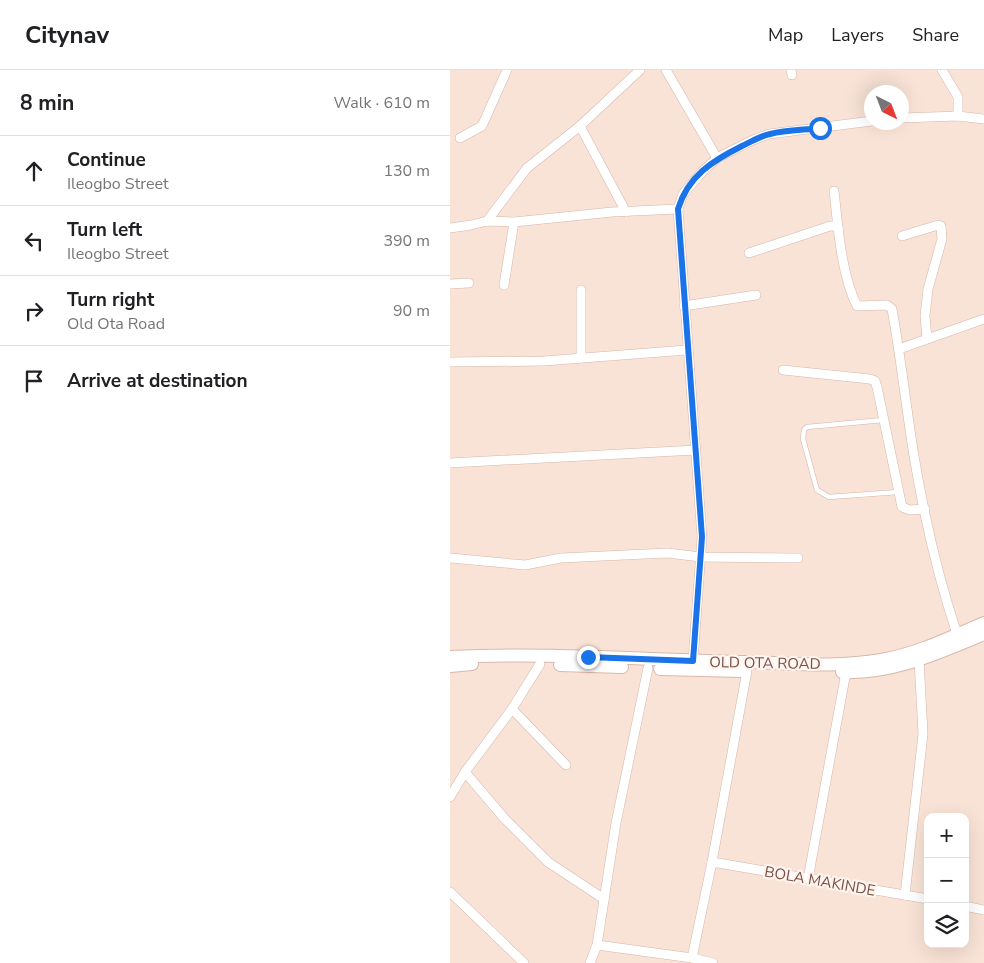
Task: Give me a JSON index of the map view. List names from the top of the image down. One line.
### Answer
{"streets":{"street":["OLD OTA ROAD","BOLA MAKINDE"]},"north":"bottom right","page":{"header":"Citynav","nav":["Map","Layers","Share"],"heading":["8 min","Walk · 610 m"],"list":[["Continue","Ileogbo Street","130 m"],["Turn left","Ileogbo Street","390 m"],["Turn right","Old Ota Road","90 m"],"Arrive at destination"],"map_buttons":["+","−"]}}
